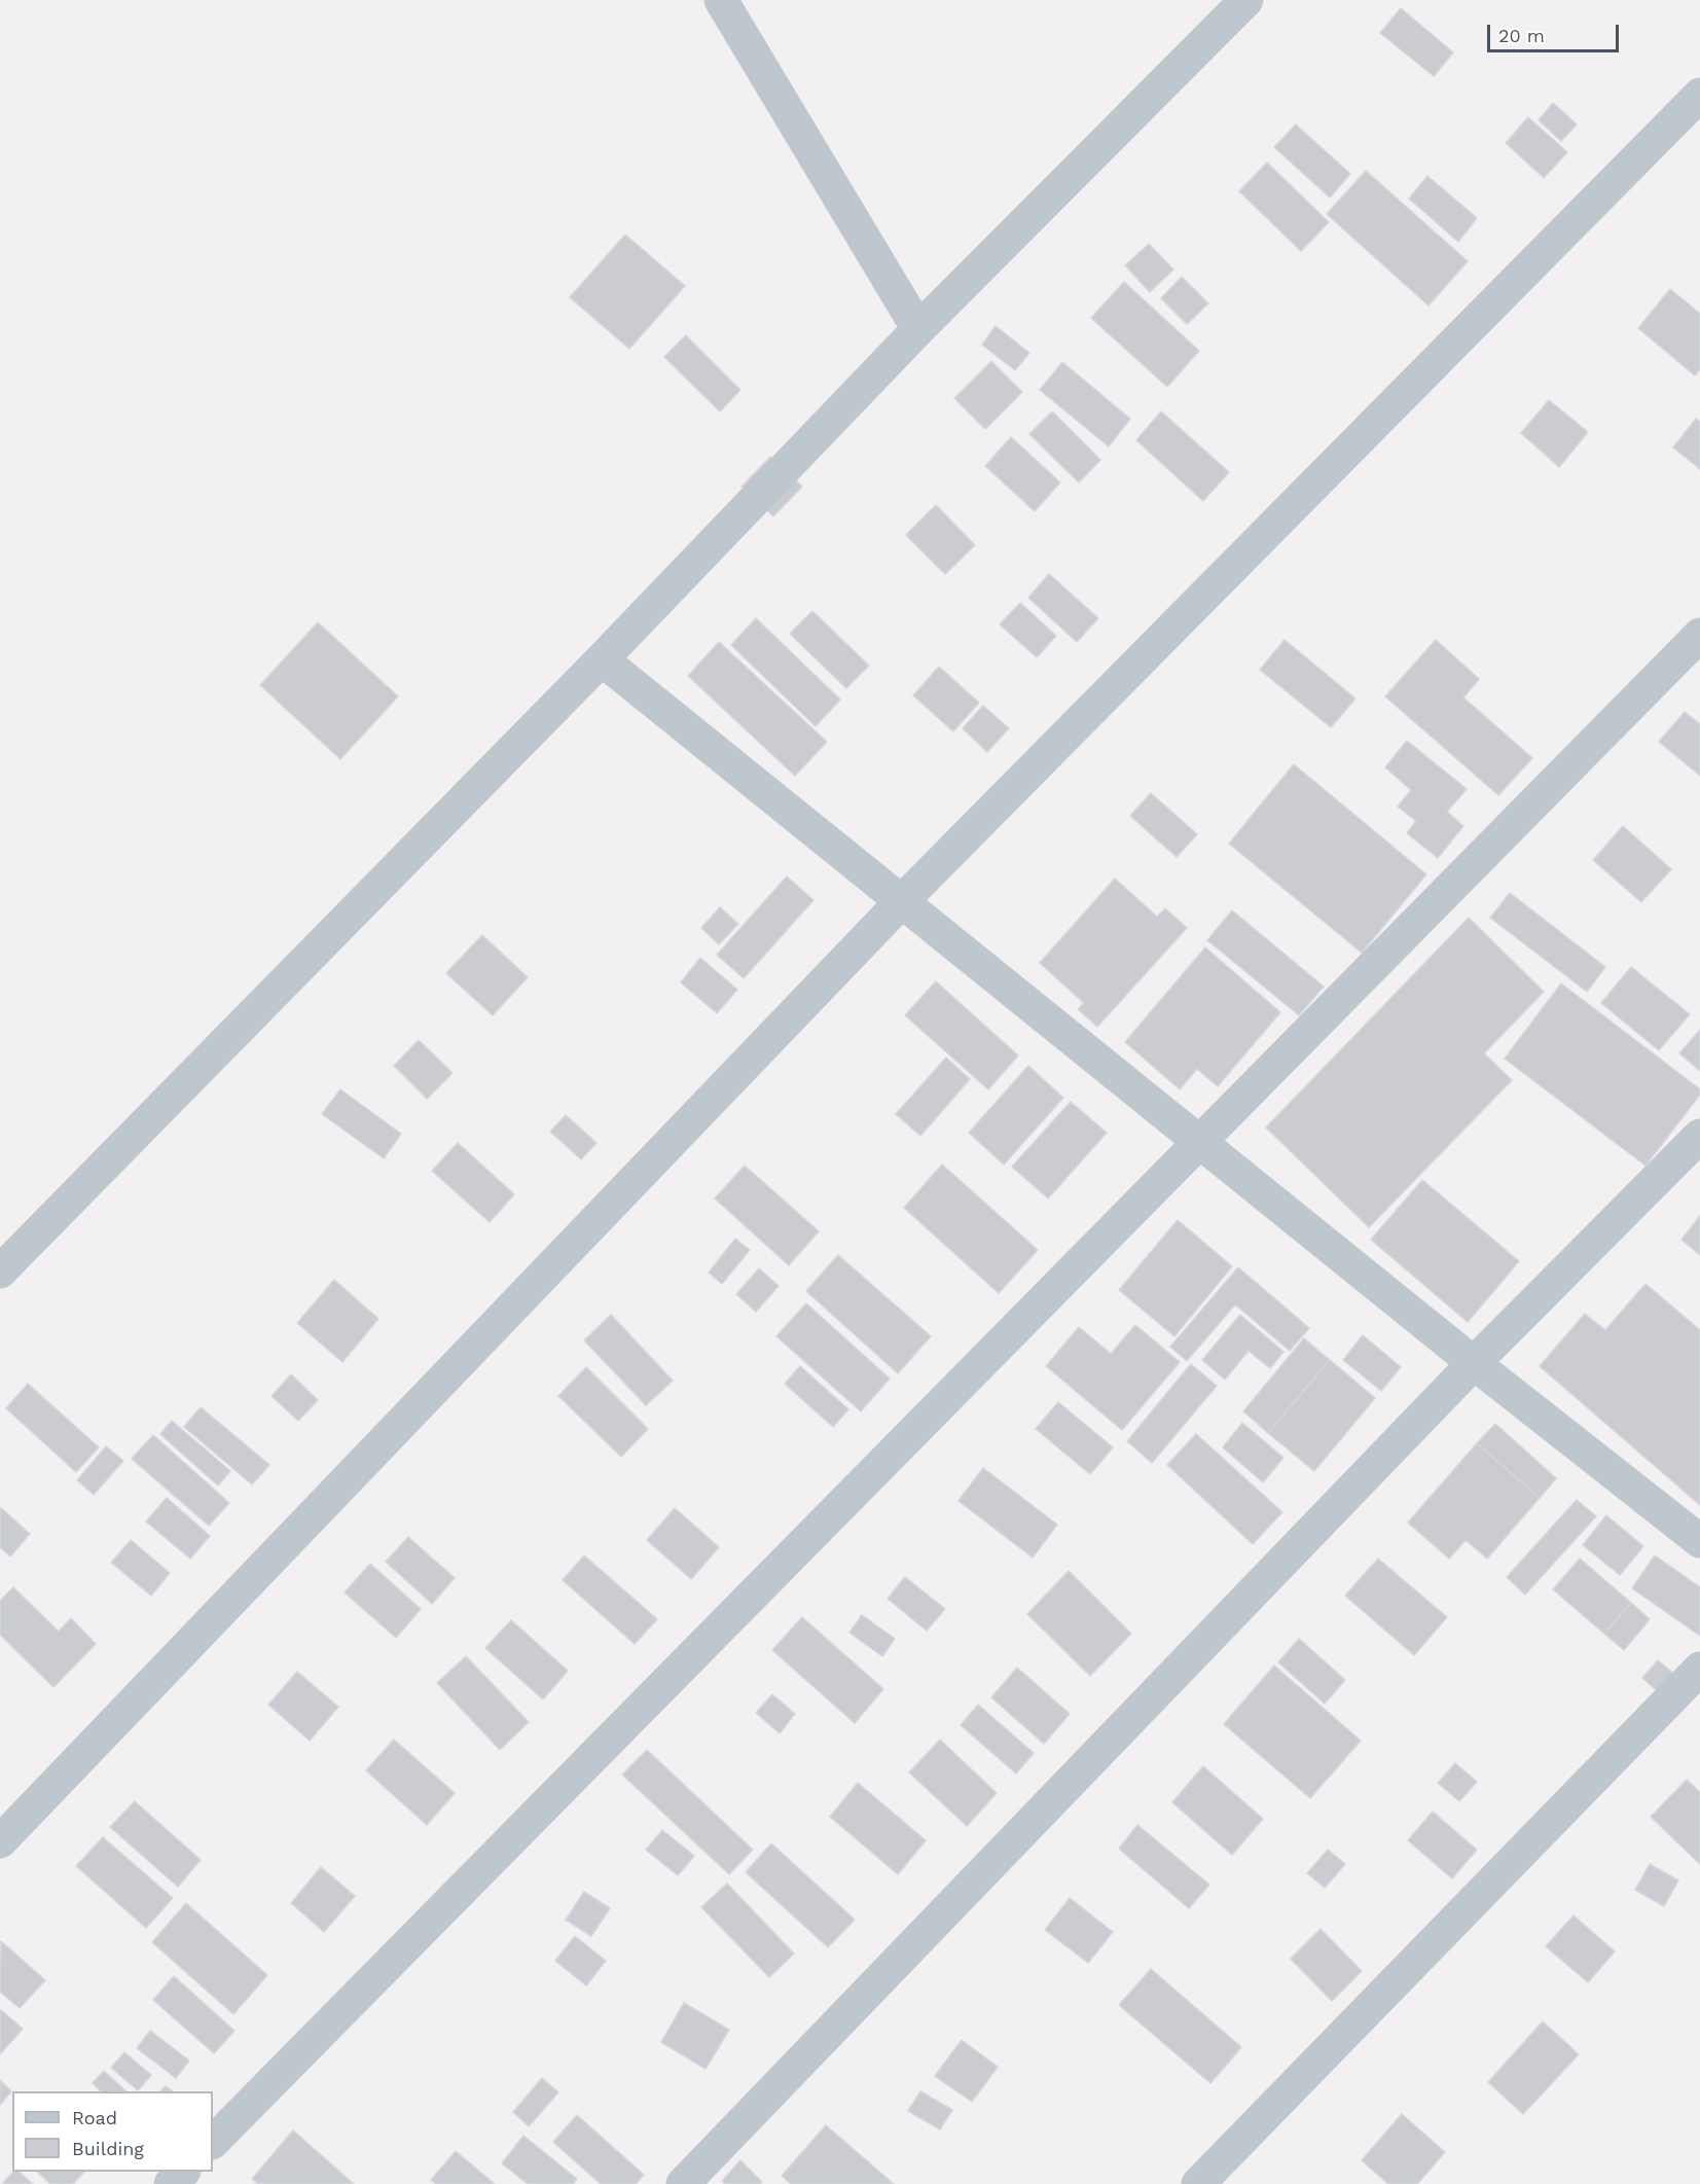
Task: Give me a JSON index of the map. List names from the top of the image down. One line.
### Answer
{"legend":["Road","Building"],"scale_bar":"20 m"}
